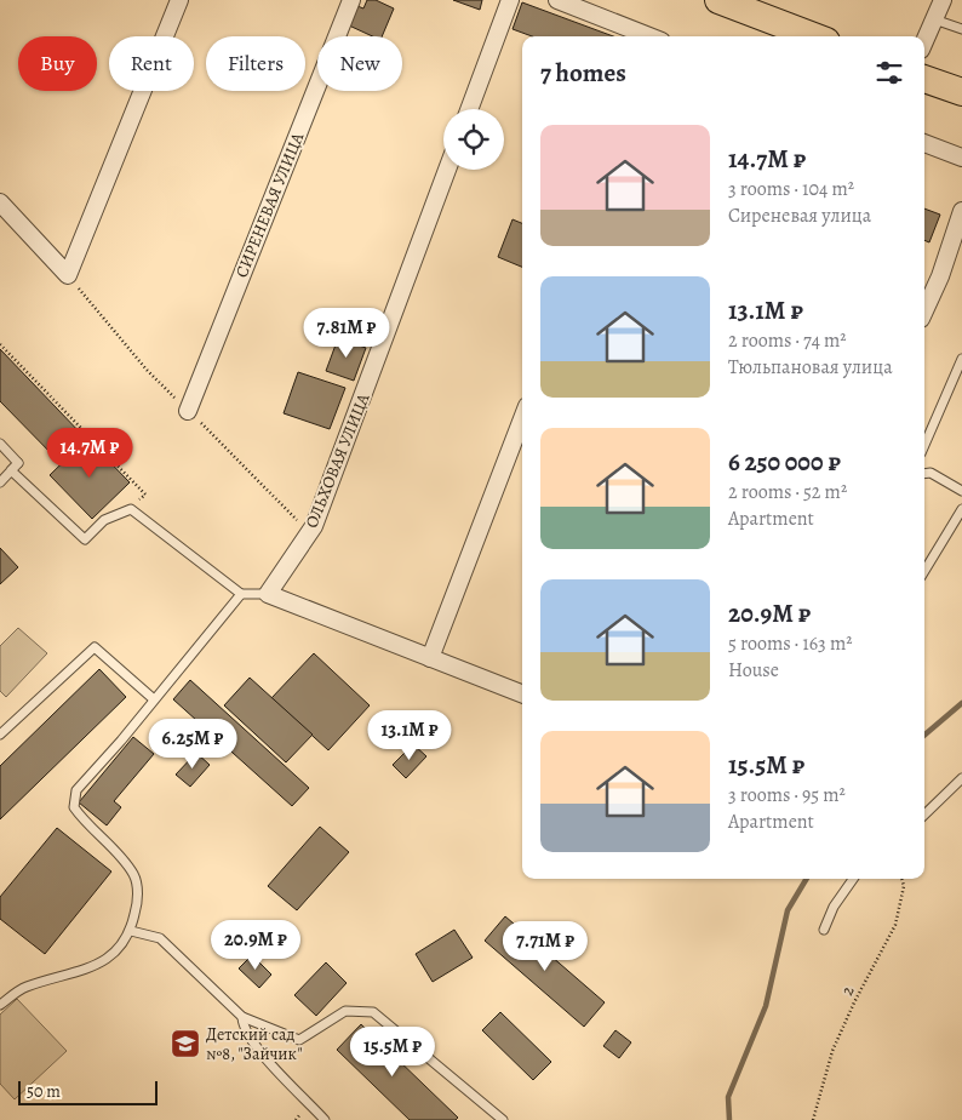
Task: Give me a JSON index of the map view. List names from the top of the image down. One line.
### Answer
{"streets":{"street":["СИРЕНЕВАЯ УЛИЦА","ОЛЬХОВАЯ УЛИЦА"],"path":["2"]},"places":{"school or university":["Детский сад №8, \"Зайчик\""]},"scale_bar":"50 m","page":{"chip":["Buy","Rent","Filters","New"],"heading":"7 homes","list":[{"name":"14.7M ₽","note":"3 rooms · 104 m² · Сиреневая улица"},{"name":"13.1M ₽","note":"2 rooms · 74 m² · Тюльпановая улица"},{"name":"6 250 000 ₽","note":"2 rooms · 52 m² · Apartment"},{"name":"20.9M ₽","note":"5 rooms · 163 m² · House"},{"name":"15.5M ₽","note":"3 rooms · 95 m² · Apartment"}],"price":["7.81M ₽","14.7M ₽","13.1M ₽","6.25M ₽","20.9M ₽","7.71M ₽","15.5M ₽"],"scale":"50 m"}}
